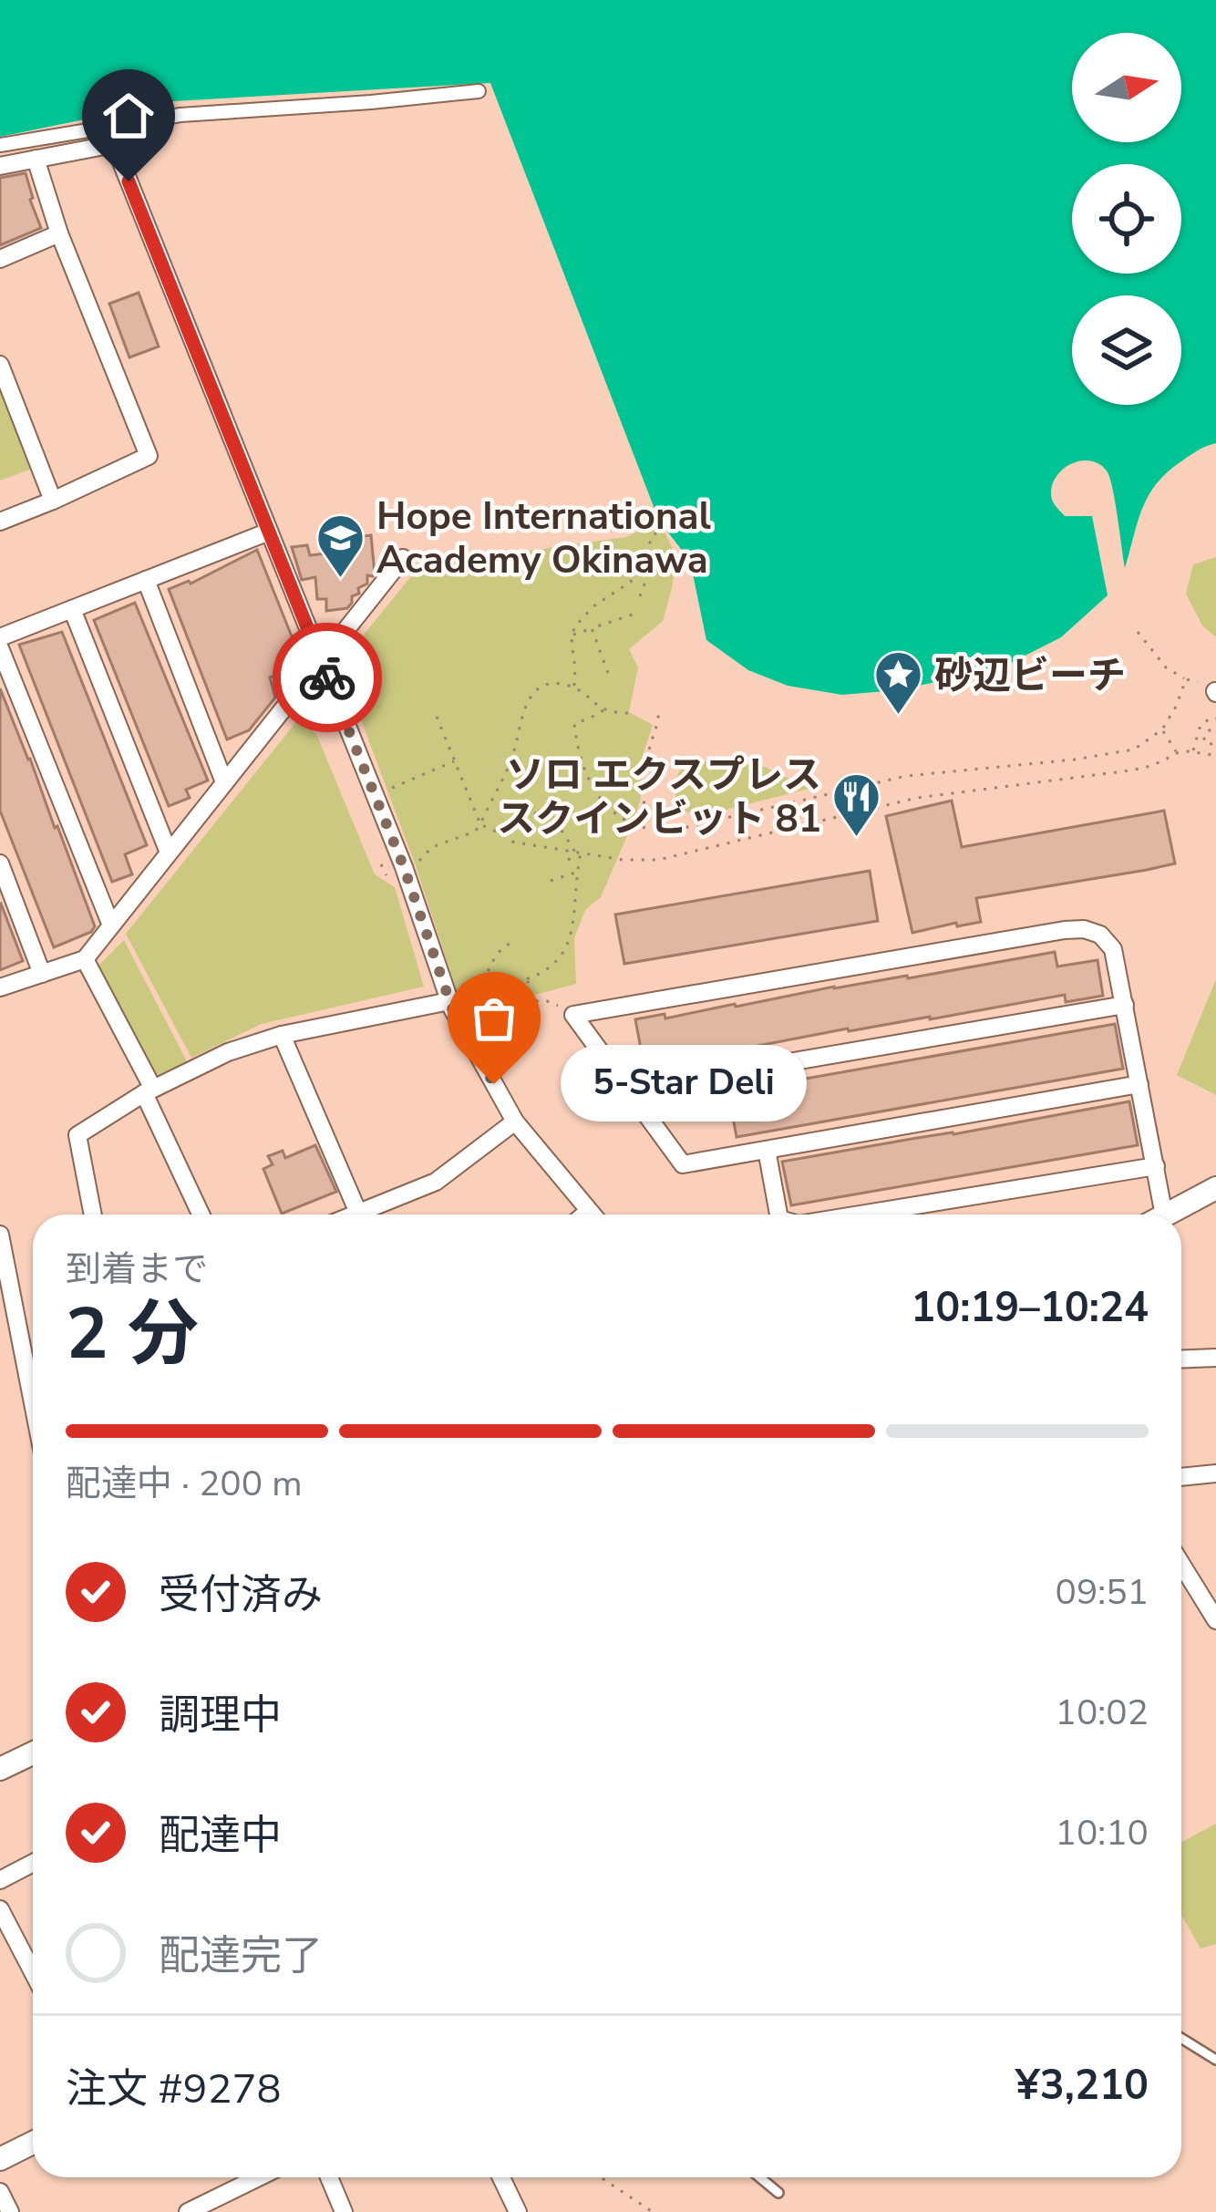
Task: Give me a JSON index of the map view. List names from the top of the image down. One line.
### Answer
{"places":{"school or university":["Hope International Academy Okinawa"],"place":["砂辺ビーチ"],"restaurant":["ソロ エクスプレス スクインビット 81"],"other":["5-Star Deli"]},"north":"right","page":{"bubble":"5-Star Deli","heading":["2 分","到着まで","10:19–10:24"],"panel":["注文 #9278","¥3,210"],"bar":"配達中 · 200 m","list":[["受付済み","09:51"],["調理中","10:02"],["配達中","10:10"],"配達完了"]}}
